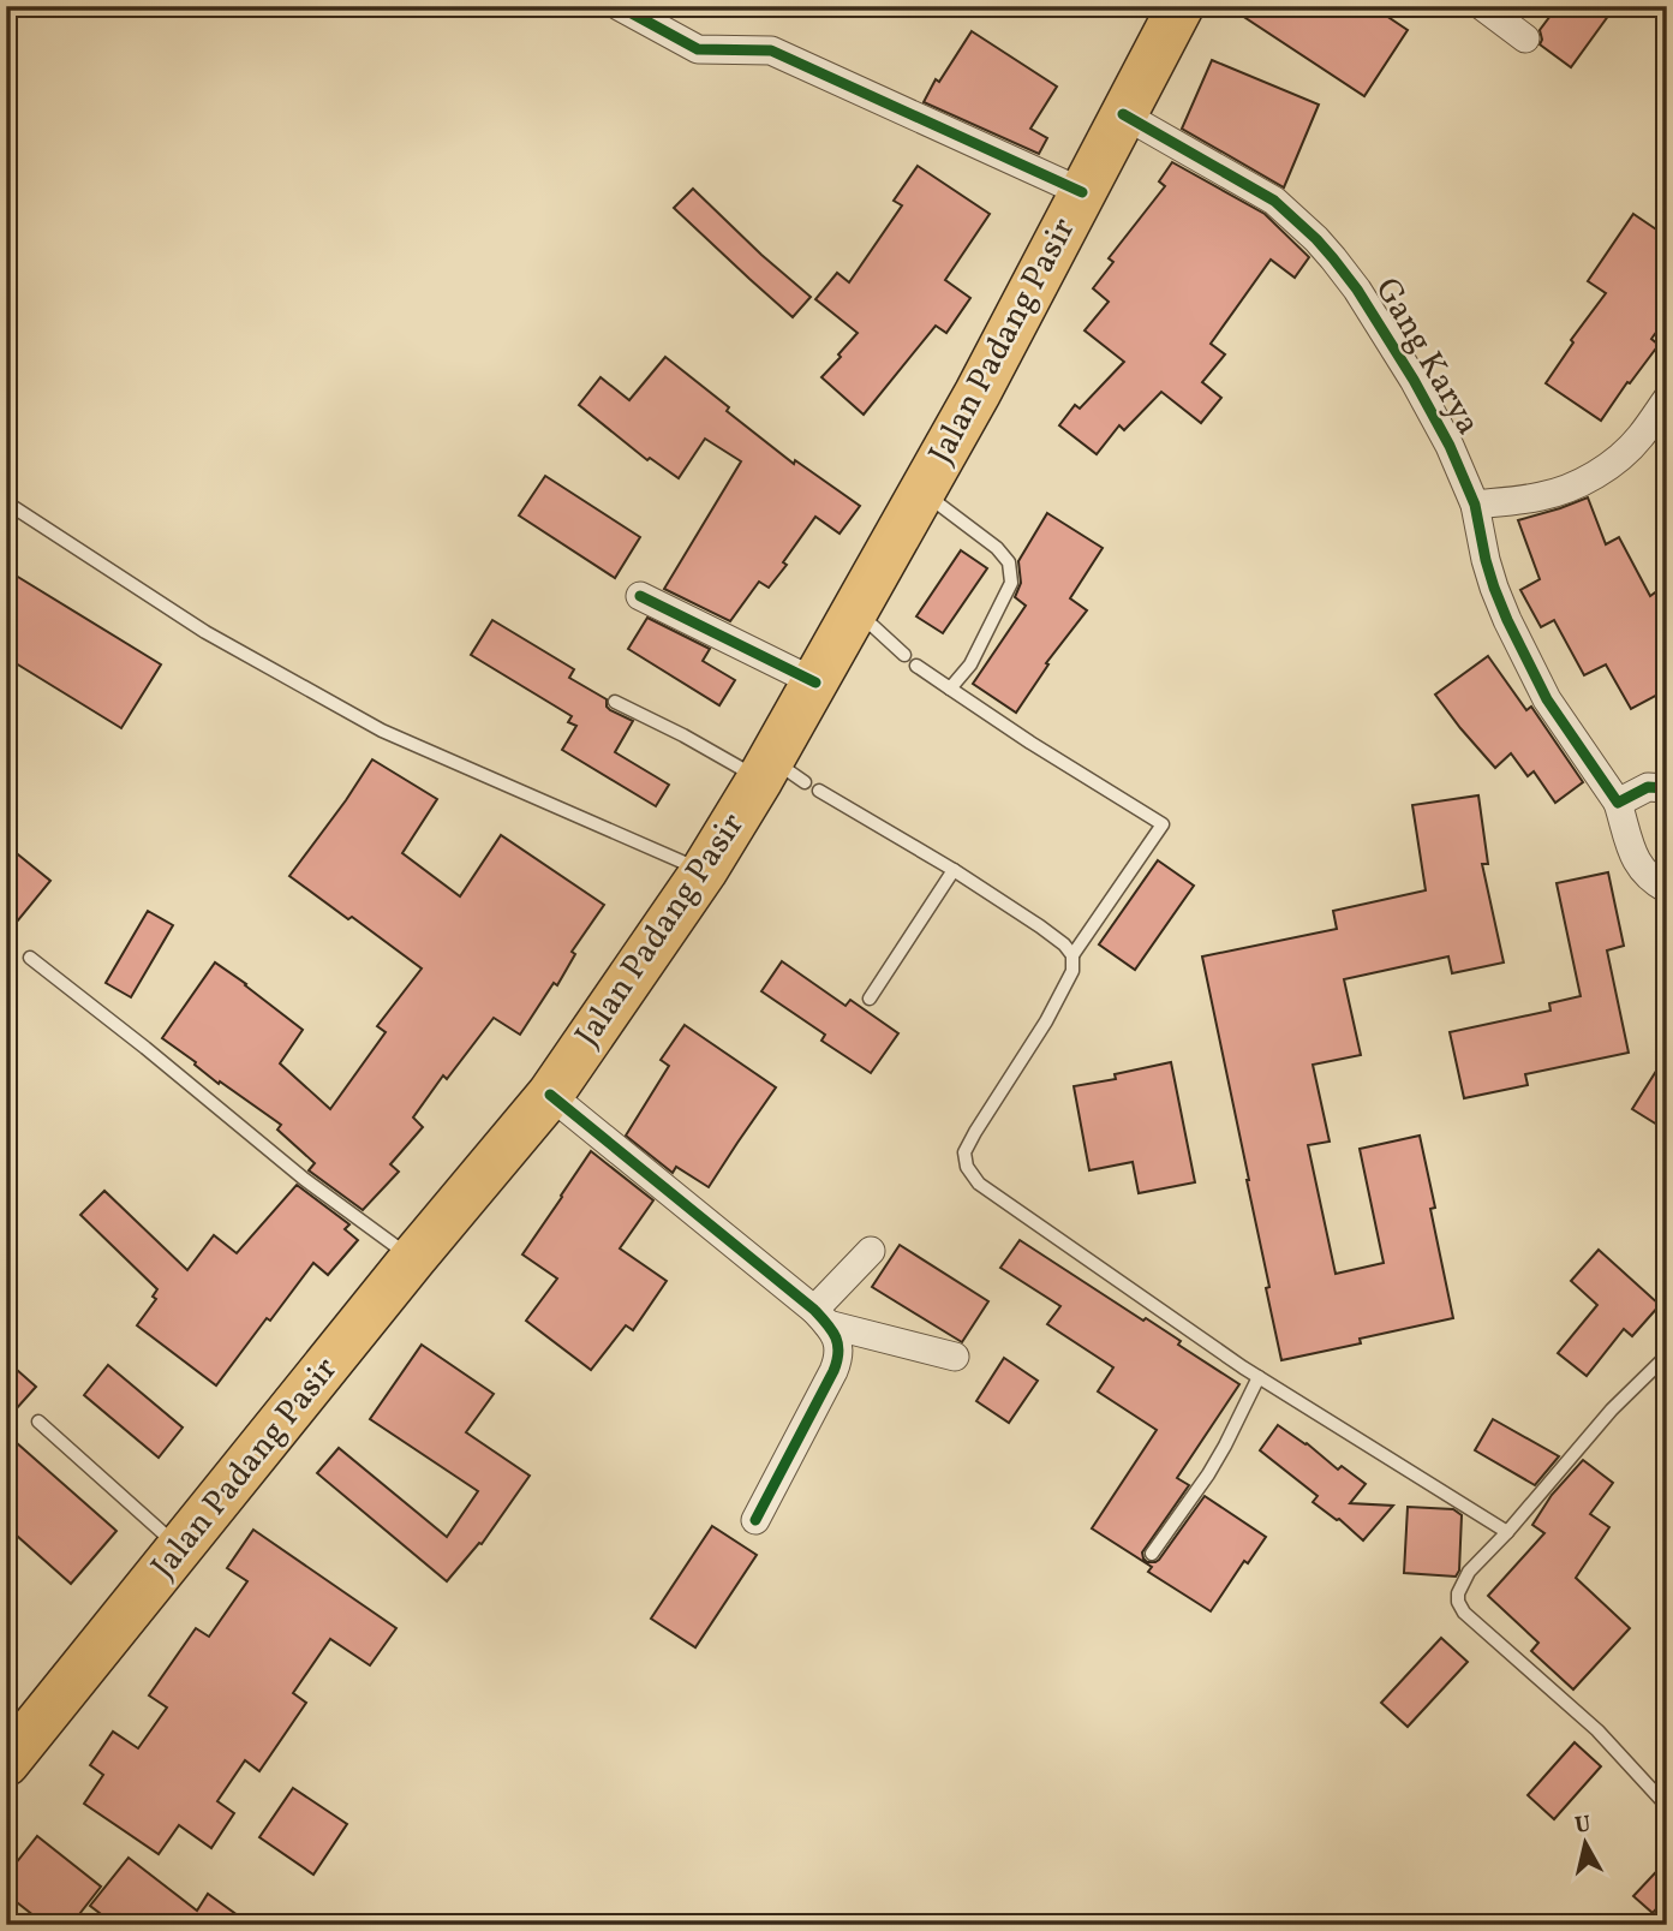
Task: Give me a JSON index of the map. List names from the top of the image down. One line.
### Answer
{"streets":{"highway":["Jalan Padang Pasir"],"street":["Gang Karya"]},"crossings":[["Jalan Padang Pasir","Gang Karya"]],"north":"top"}
